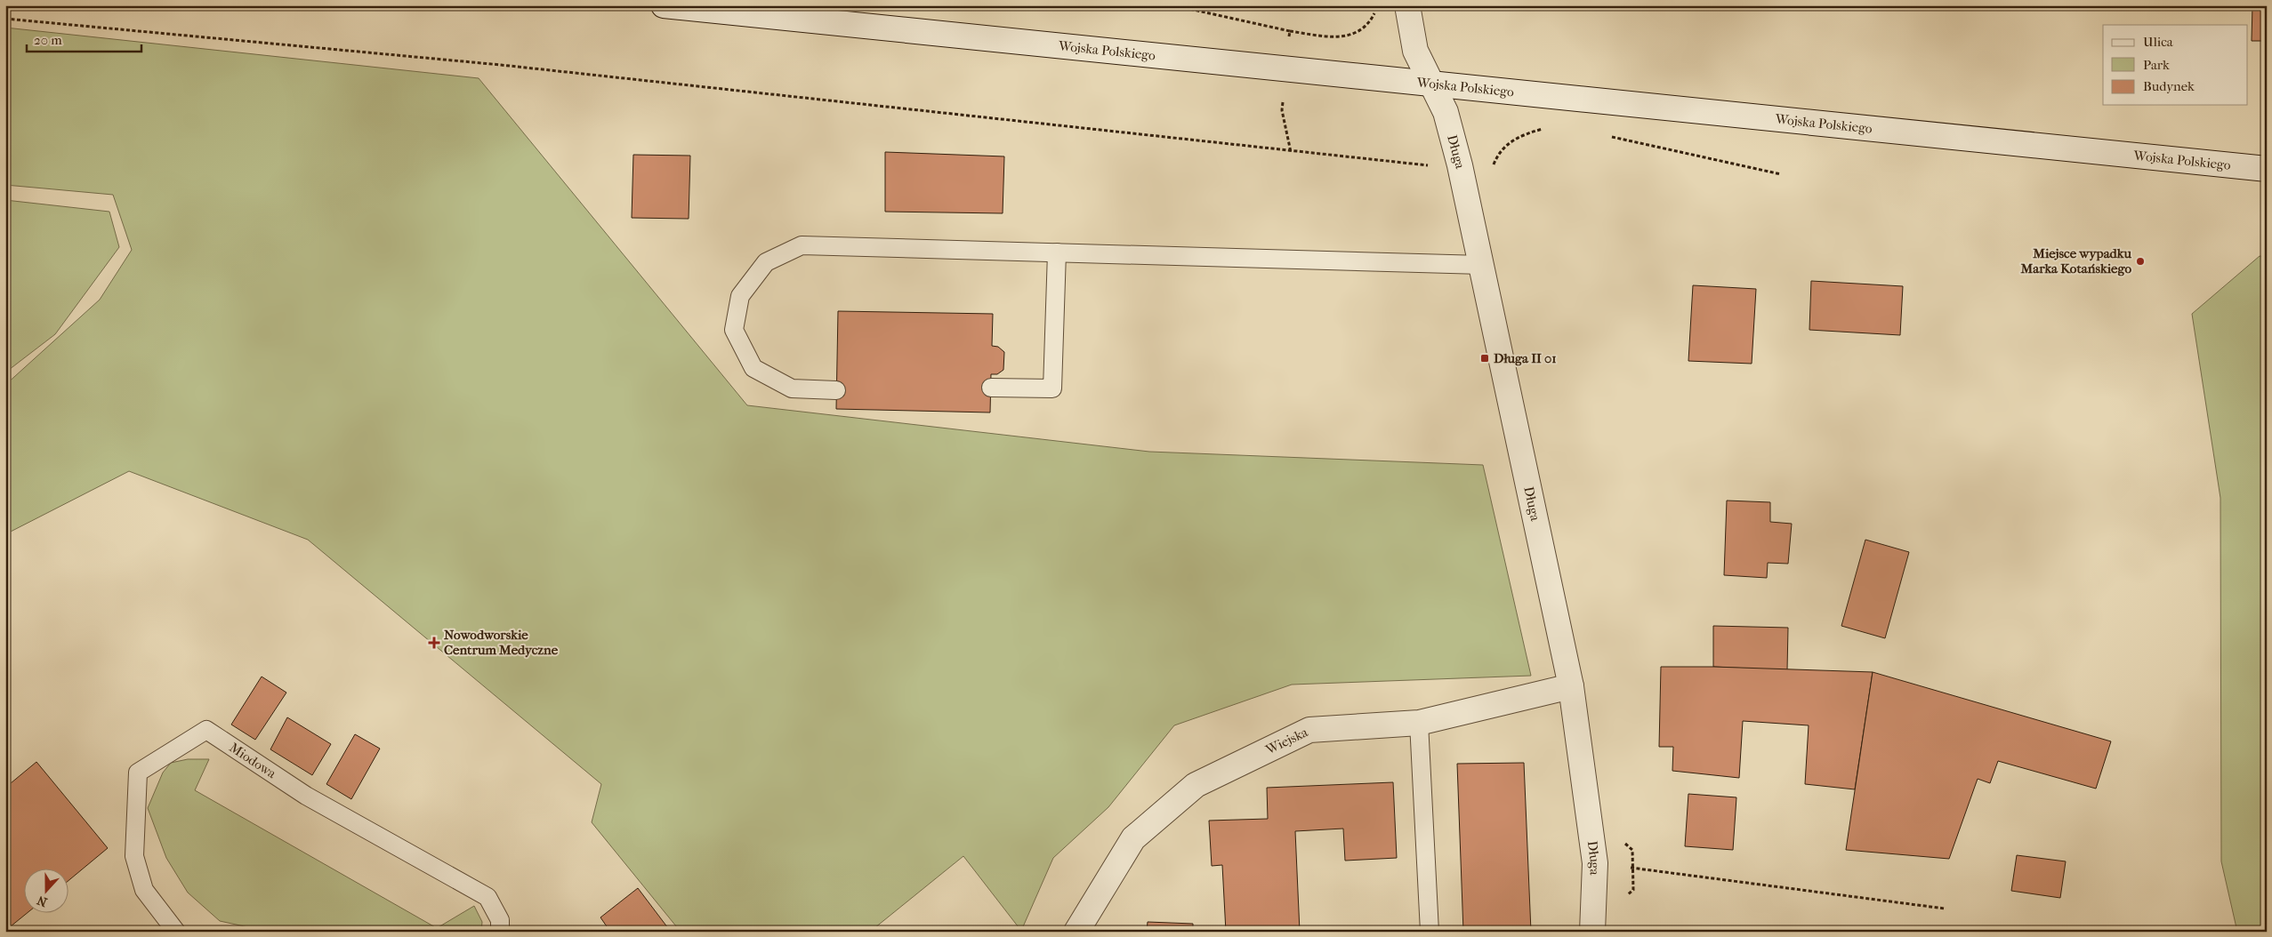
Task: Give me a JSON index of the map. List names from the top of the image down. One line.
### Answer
{"streets":{"main road":["Wojska Polskiego","Długa","Wiejska"],"lane":["Miodowa"]},"crossings":[["Wojska Polskiego","Długa"],["Długa","Wiejska"]],"places":{"other":["Miejsce wypadku Marka Kotańskiego"],"transit":["Długa II 01"],"health":["Nowodworskie Centrum Medyczne"]},"legend":["Ulica","Park","Budynek"],"scale_bar":"20 m","north":"bottom"}
